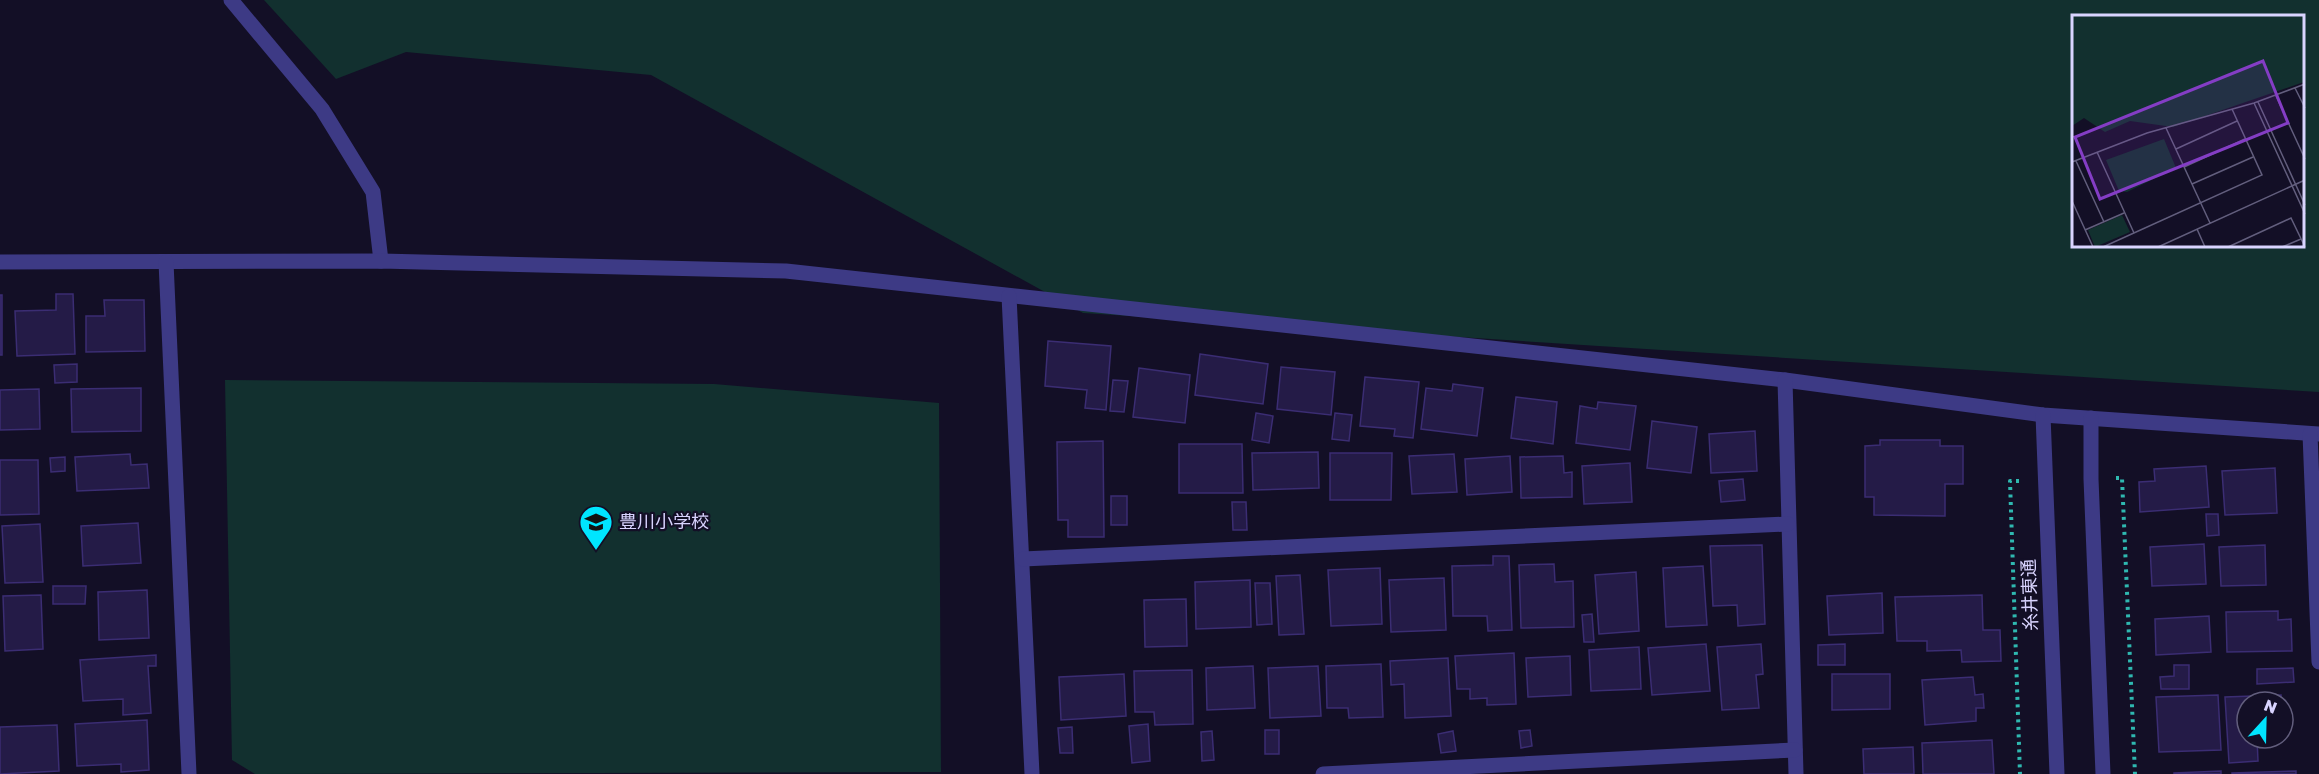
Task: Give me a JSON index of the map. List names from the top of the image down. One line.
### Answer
{"streets":{"street":["糸井東通"]},"places":{"school or university":["豊川小学校"]},"north":"top"}
